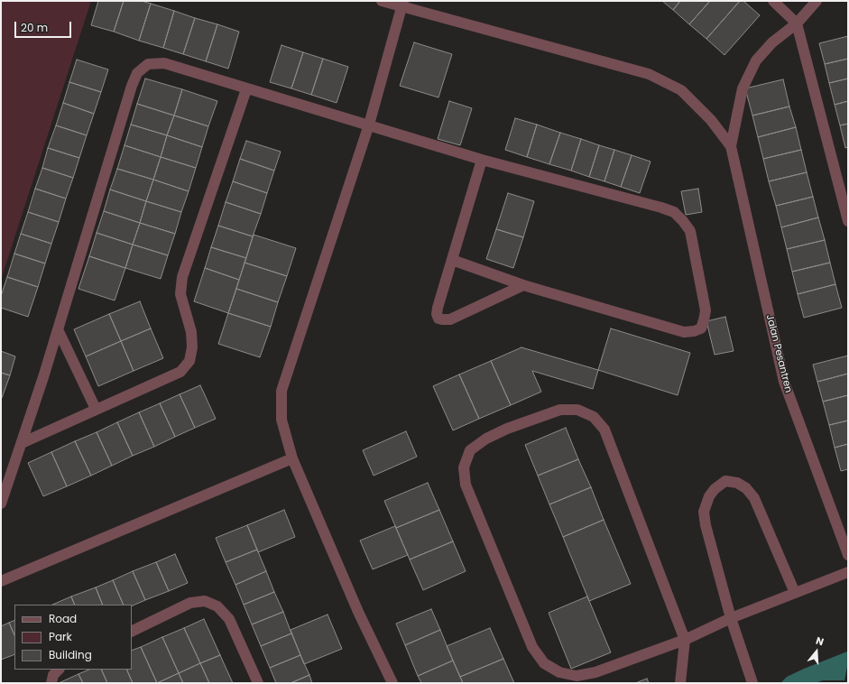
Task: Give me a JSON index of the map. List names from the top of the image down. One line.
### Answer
{"streets":{"street":["Jalan Pesantren"]},"legend":["Road","Park","Building"],"scale_bar":"20 m","north":"top"}
